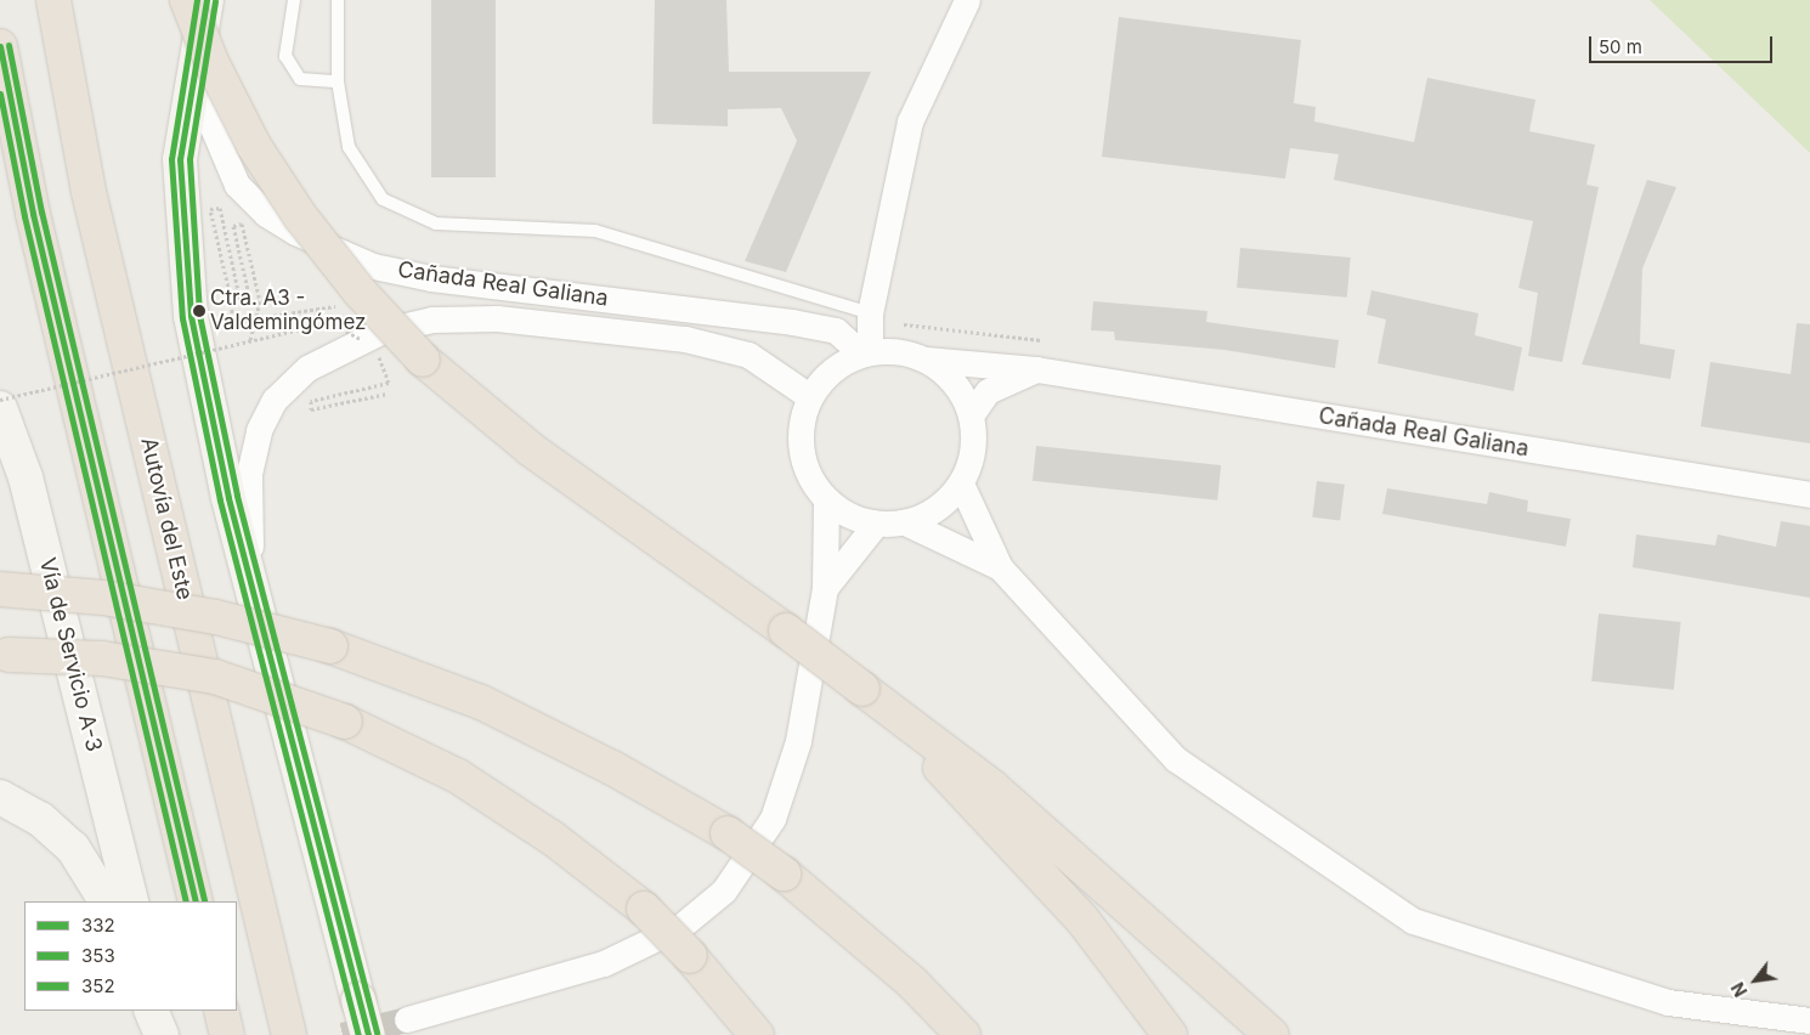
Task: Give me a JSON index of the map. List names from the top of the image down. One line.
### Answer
{"streets":{"highway":["Autovía del Este"],"main road":["Vía de Servicio A-3"],"street":["Cañada Real Galiana"]},"places":["Ctra. A3 - Valdemingómez"],"lines":["transit line 332","transit line 353","transit line 352"],"legend":["332","353","352"],"scale_bar":"50 m","north":"bottom left"}
